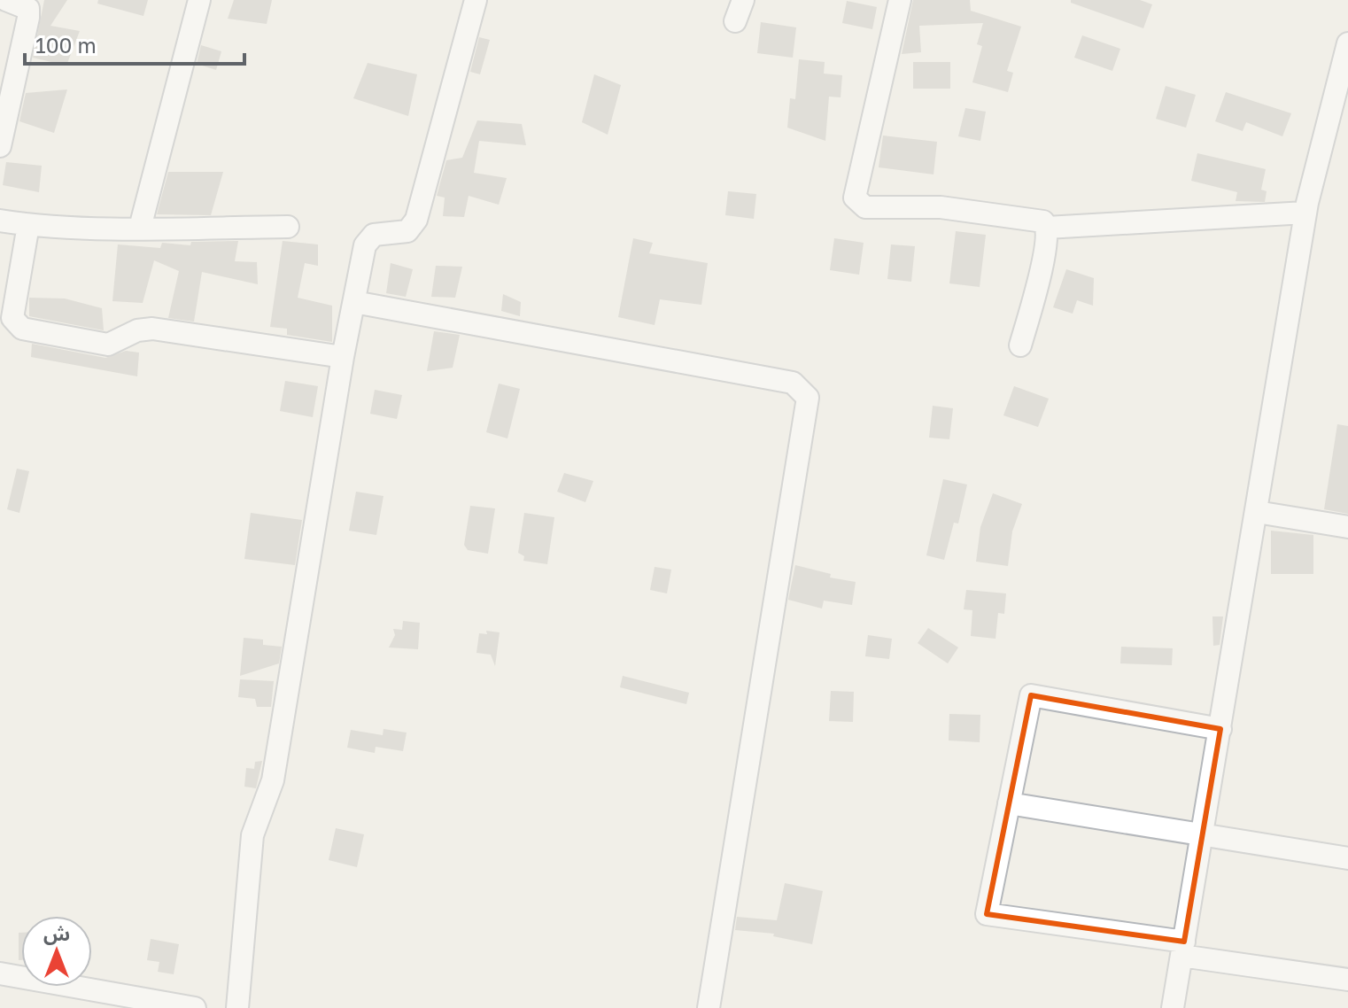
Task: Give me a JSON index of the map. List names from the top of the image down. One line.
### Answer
{"scale_bar":"100 m","north":"top"}
